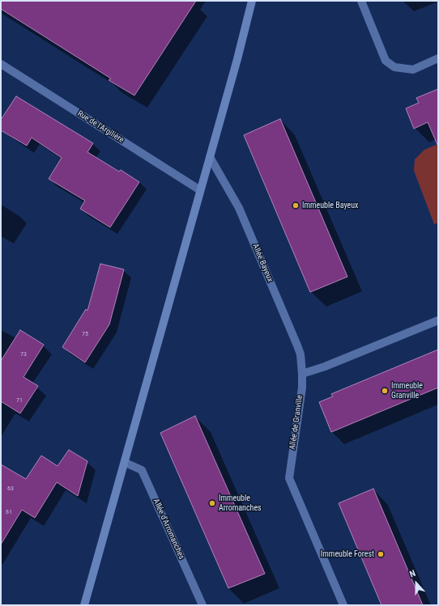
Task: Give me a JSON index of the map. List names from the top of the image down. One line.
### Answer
{"streets":{"street":["Rue de l'Argilière","Allée Bayeux","Allée de Granville","Allée d'Arromanches"]},"crossings":[["Allée Bayeux","Allée de Granville"]],"places":["Immeuble Bayeux","Immeuble Granville","Immeuble Arromanches","Immeuble Forest"],"house_numbers":["75","73","71","63","61"],"north":"top"}
